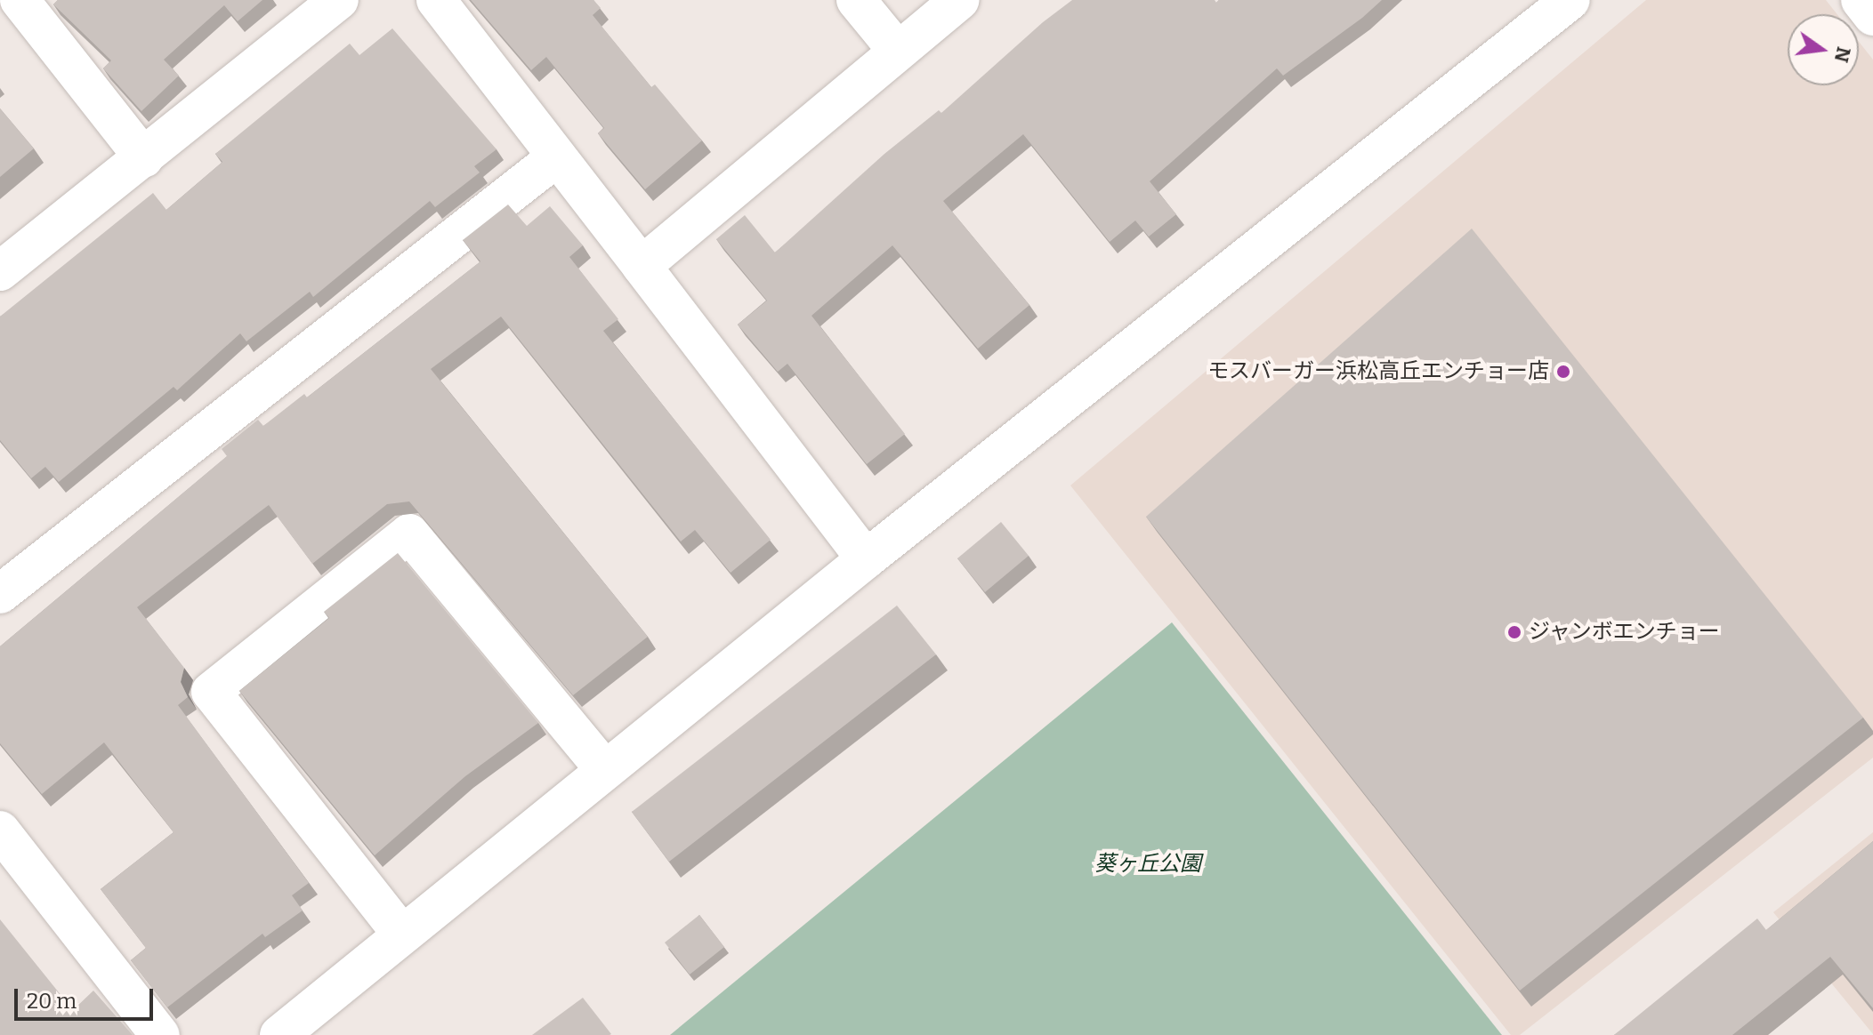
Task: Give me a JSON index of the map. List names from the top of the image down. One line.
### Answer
{"parks":["葵ヶ丘公園"],"places":["モスバーガー浜松高丘エンチョー店","ジャンボエンチョー"],"scale_bar":"20 m","north":"right"}
